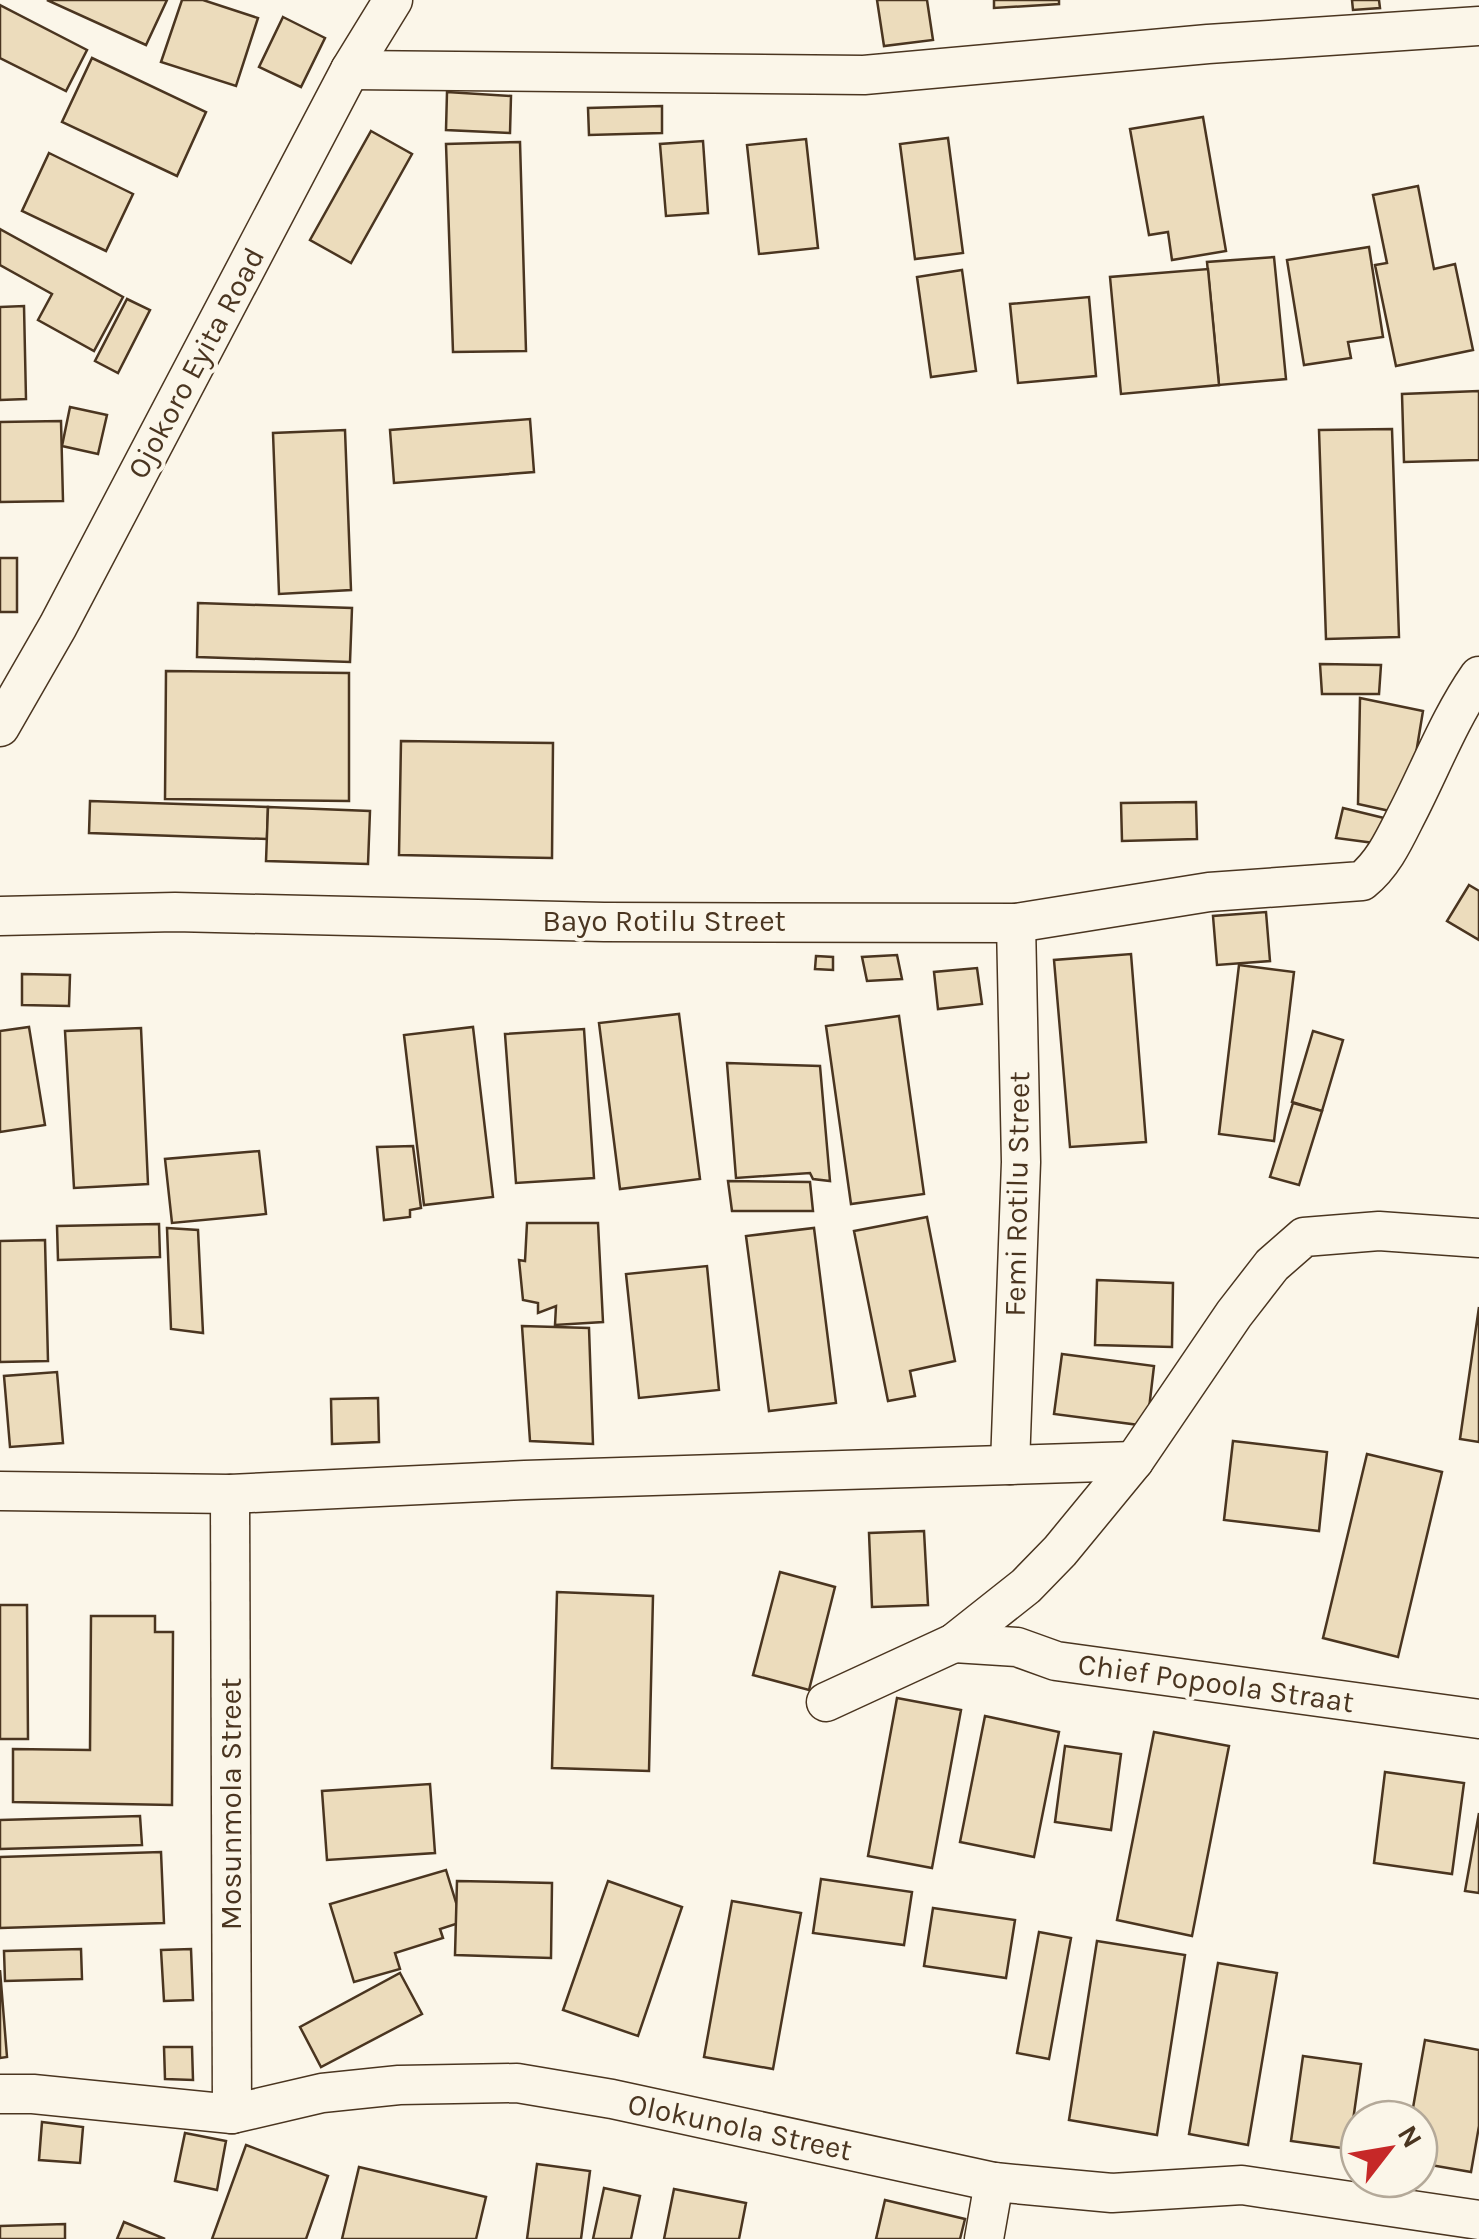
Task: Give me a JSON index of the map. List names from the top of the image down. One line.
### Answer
{"streets":{"street":["Ojokoro Eyita Road","Bayo Rotilu Street","Femi Rotilu Street","Chief Popoola Straat","Mosunmola Street","Olokunola Street"]},"crossings":[["Bayo Rotilu Street","Femi Rotilu Street"],["Mosunmola Street","Olokunola Street"]],"north":"top right"}
